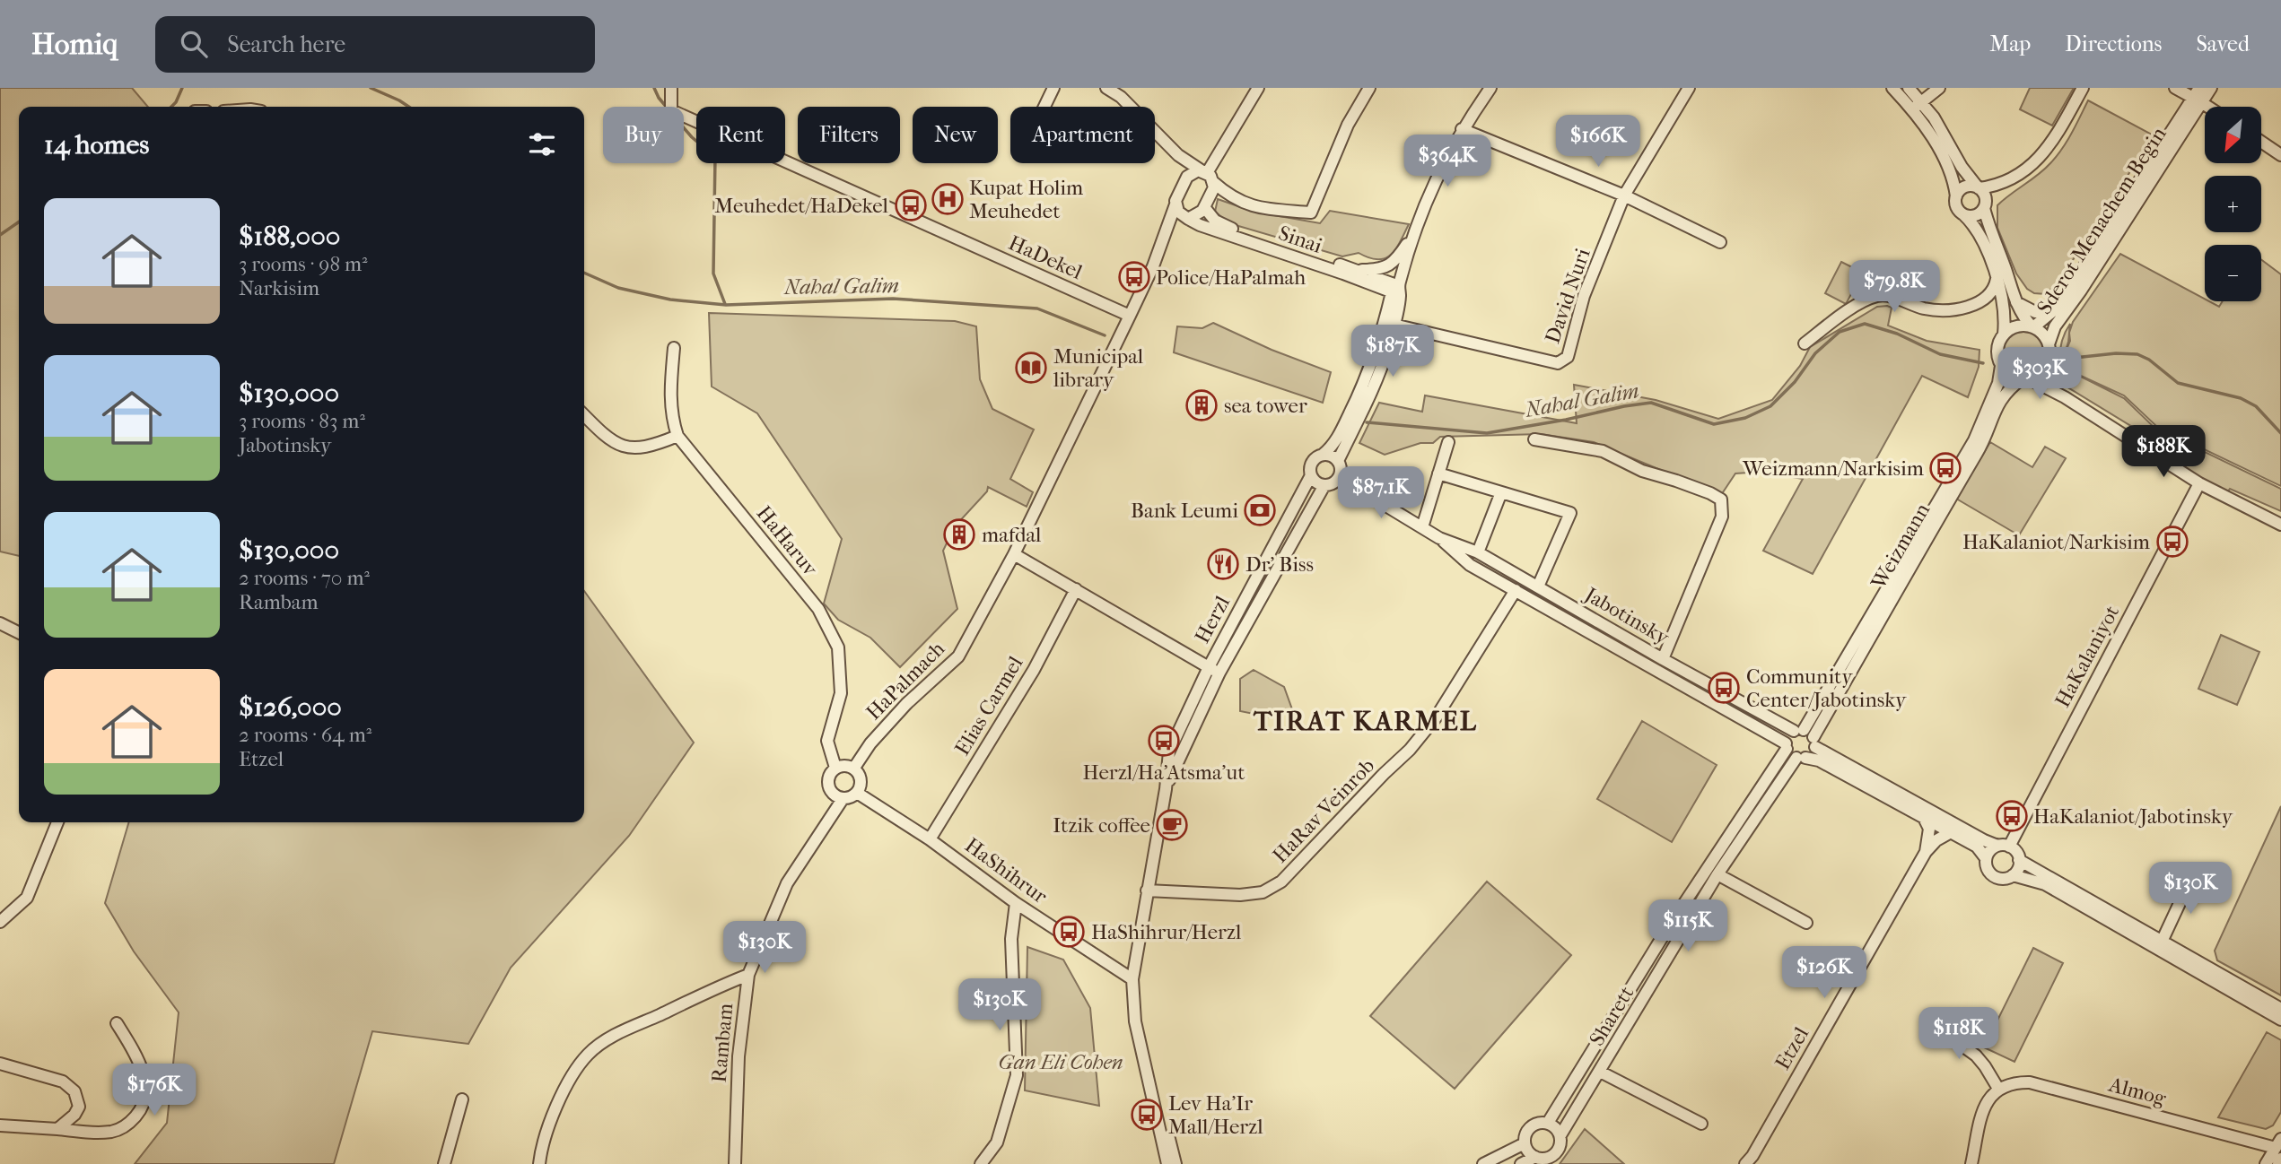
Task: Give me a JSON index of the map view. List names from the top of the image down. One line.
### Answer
{"streets":{"street":["Sderot Menachem Begin","Sinai","HaDekel","David Nuri","HaHaruv","Weizmann","Jabotinsky","Herzl","HaKalaniyot","HaPalmach","Elias Carmel","HaRav Veinrob","HaShihrur","Sharett","Rambam","Etzel","Almog"]},"crossings":[["Sderot Menachem Begin","Weizmann"],["Sinai","HaPalmach"],["HaDekel","HaPalmach"],["HaHaruv","HaPalmach"],["HaHaruv","HaShihrur"],["HaHaruv","Rambam"],["Weizmann","Jabotinsky"],["Weizmann","Sharett"],["Jabotinsky","Herzl"],["Jabotinsky","HaRav Veinrob"],["Jabotinsky","Sharett"],["Herzl","HaRav Veinrob"],["Herzl","HaShihrur"],["HaPalmach","HaShihrur"],["HaPalmach","Rambam"],["Elias Carmel","HaShihrur"],["HaShihrur","Rambam"]],"districts":["TIRAT KARMEL"],"water":["Nahal Galim"],"parks":["Gan Eli Cohen"],"places":{"hospital":["Kupat Holim Meuhedet"],"bus stop":["Meuhedet/HaDekel","Police/HaPalmah","Weizmann/Narkisim","HaKalaniot/Narkisim","Community Center/Jabotinsky","Herzl/Ha'Atsma'ut","HaKalaniot/Jabotinsky","HaShihrur/Herzl","Lev Ha'Ir Mall/Herzl"],"library":["Municipal library"],"building":["sea tower","mafdal"],"bank":["Bank Leumi"],"restaurant":["Dr' Biss"],"cafe":["Itzik coffee"]},"north":"bottom left","page":{"header":"Homiq","search":"Search here","nav":["Map","Directions","Saved"],"map_buttons":["+","−"],"chip":["Buy","Rent","Filters","New","Apartment"],"heading":"14 homes","price":["$166K","$364K","$79.8K","$187K","$303K","$188K","$87.1K","$130K","$115K","$130K","$126K","$130K","$118K","$176K"],"list":[{"name":"$188,000","note":"3 rooms · 98 m² · Narkisim"},{"name":"$130,000","note":"3 rooms · 83 m² · Jabotinsky"},{"name":"$130,000","note":"2 rooms · 70 m² · Rambam"},{"name":"$126,000","note":"2 rooms · 64 m² · Etzel"}]}}
